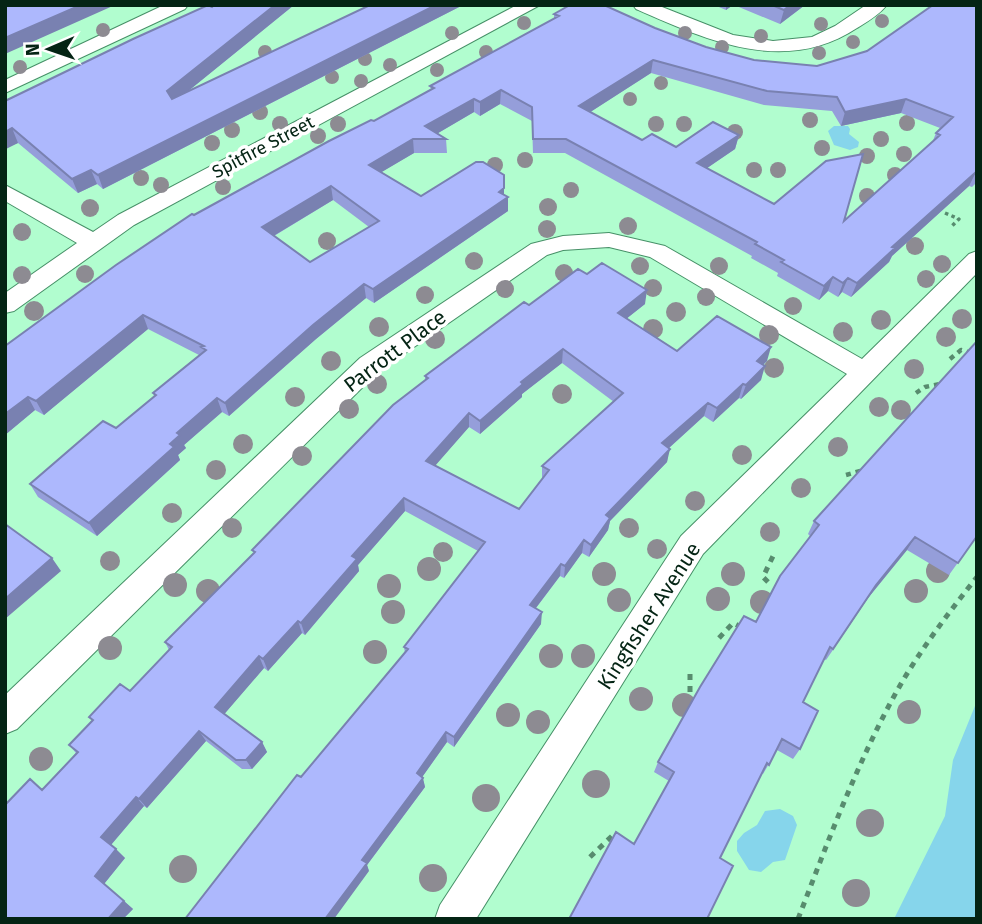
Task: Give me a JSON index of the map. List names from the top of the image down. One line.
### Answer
{"streets":{"street":["Spitfire Street","Parrott Place","Kingfisher Avenue"]},"crossings":[["Parrott Place","Kingfisher Avenue"]],"north":"left"}
